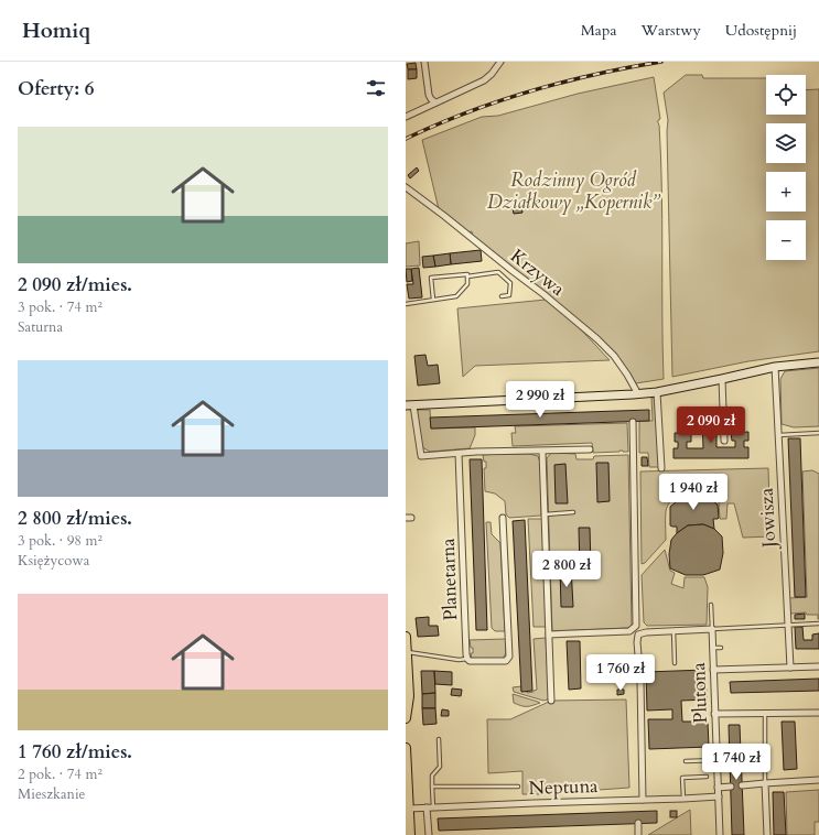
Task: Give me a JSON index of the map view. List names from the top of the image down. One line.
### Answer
{"streets":{"street":["Krzywa","Jowisza","Planetarna","Plutona","Neptuna"]},"crossings":[["Plutona","Neptuna"]],"parks":["Rodzinny Ogród Działkowy „Kopernik”"],"page":{"header":"Homiq","nav":["Mapa","Warstwy","Udostępnij"],"heading":"Oferty: 6","map_buttons":["+","−"],"list":[{"name":"2 090 zł/mies.","note":"3 pok. · 74 m² · Saturna"},{"name":"2 800 zł/mies.","note":"3 pok. · 98 m² · Księżycowa"},{"name":"1 760 zł/mies.","note":"2 pok. · 74 m² · Mieszkanie"}],"price":["2 990 zł","2 090 zł","1 940 zł","2 800 zł","1 760 zł","1 740 zł"]}}
